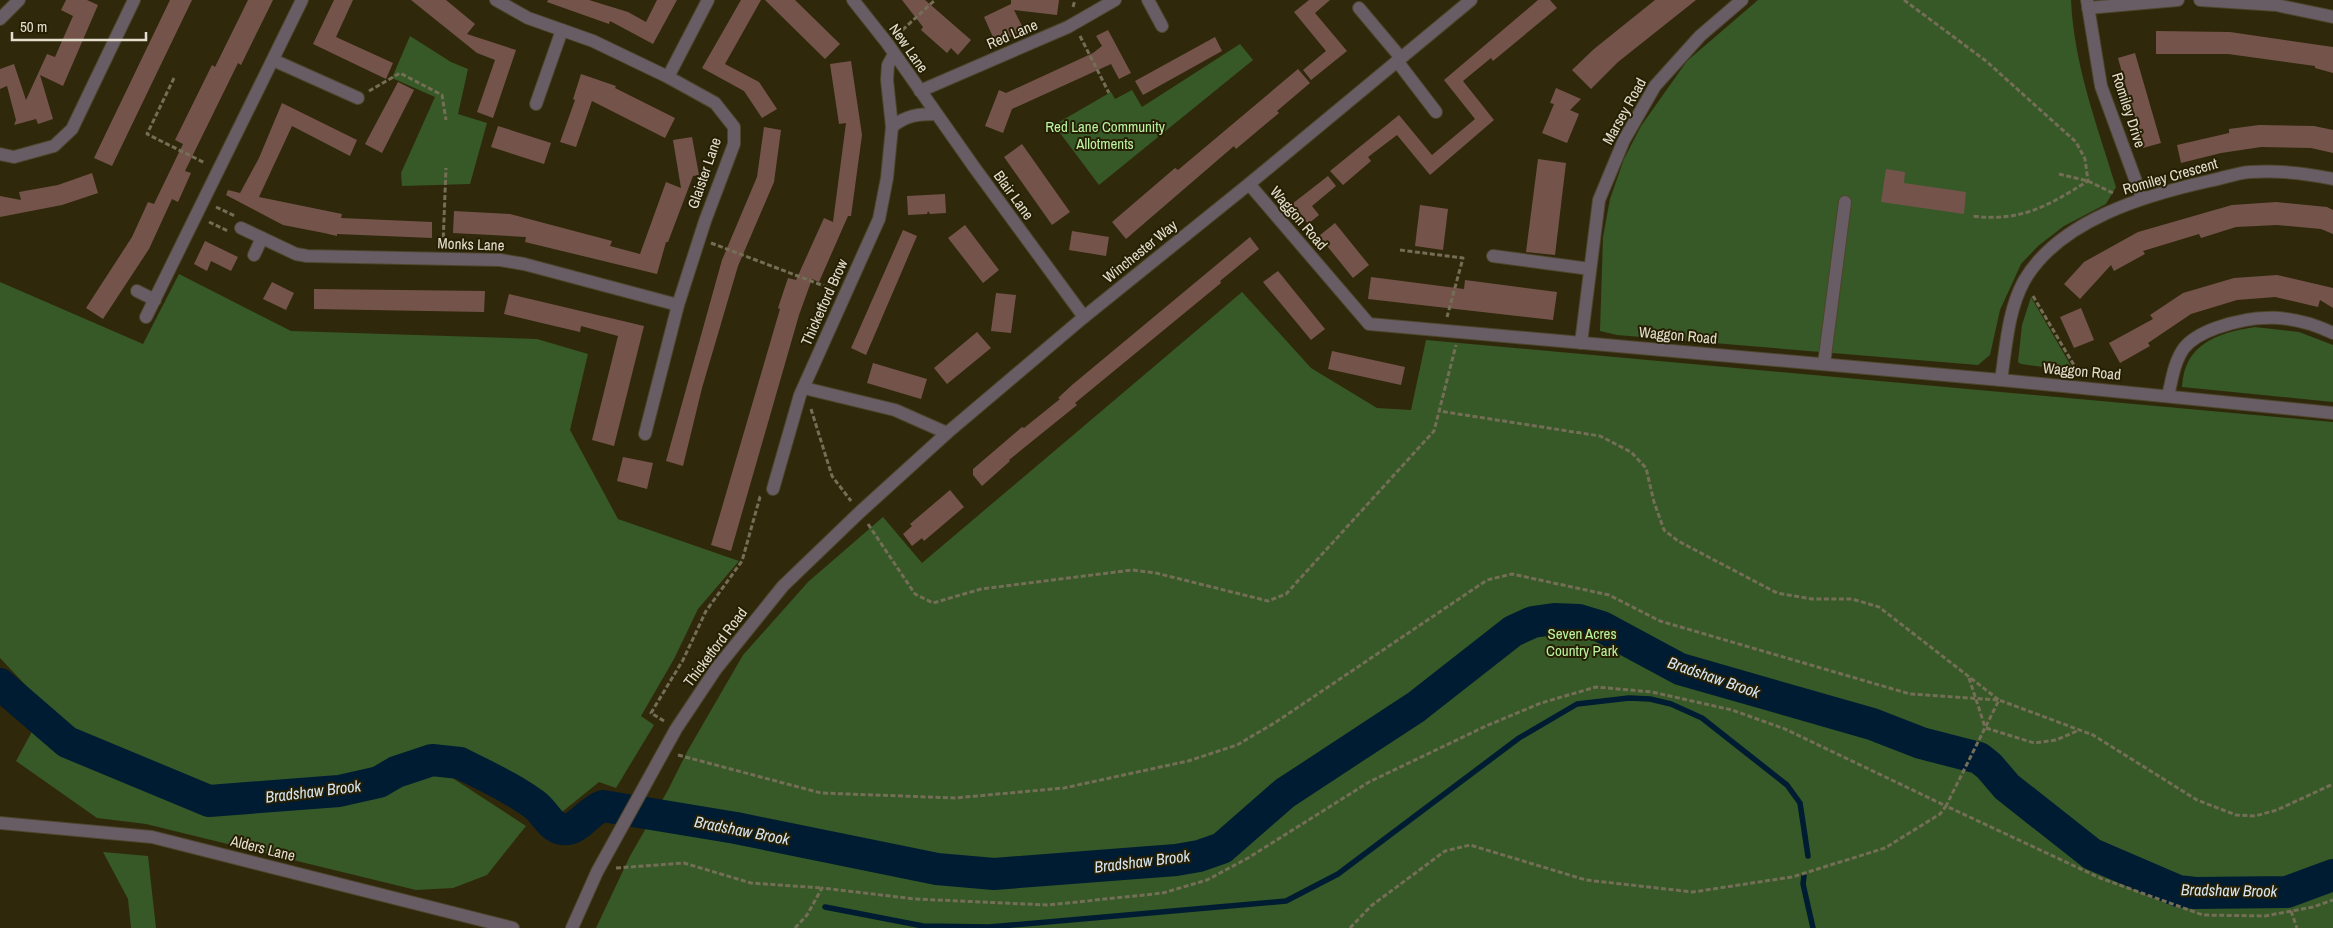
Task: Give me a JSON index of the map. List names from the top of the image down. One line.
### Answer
{"streets":{"street":["Red Lane","New Lane","Romiley Drive","Marsey Road","Glaister Lane","Romiley Crescent","Blair Lane","Waggon Road","Monks Lane","Winchester Way","Thicketford Brow","Thicketford Road","Alders Lane"]},"crossings":[["Red Lane","New Lane"],["Red Lane","Blair Lane"],["New Lane","Blair Lane"],["New Lane","Thicketford Brow"],["Romiley Drive","Romiley Crescent"],["Marsey Road","Waggon Road"],["Glaister Lane","Monks Lane"],["Romiley Crescent","Waggon Road"],["Blair Lane","Winchester Way"],["Waggon Road","Winchester Way"],["Winchester Way","Thicketford Road"]],"water":["Bradshaw Brook"],"parks":["Red Lane Community Allotments","Seven Acres Country Park"],"scale_bar":"50 m"}
